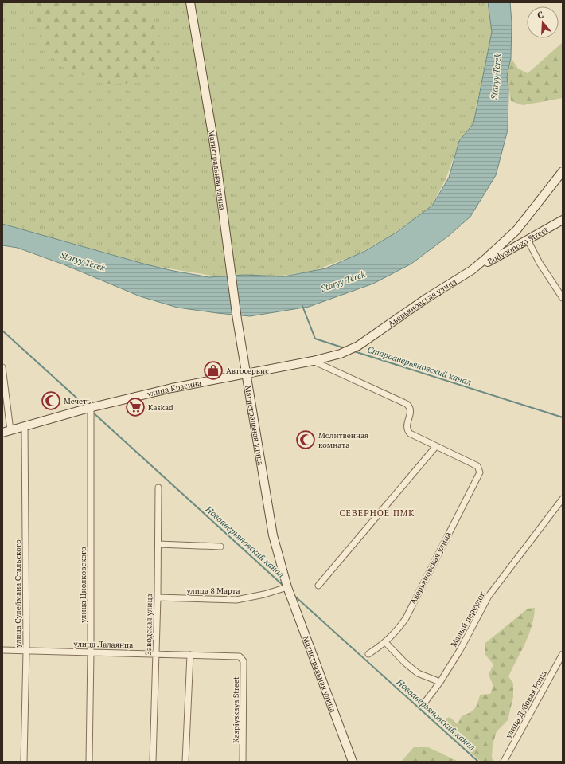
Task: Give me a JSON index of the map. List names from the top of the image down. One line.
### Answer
{"streets":{"main road":["Магистральная улица","Budyonnogo Street","Аверьяновская улица","улица Красина"],"street":["улица Циолковского","улица 8 Марта","улица Сулеймана Стальского","Малый переулок","Заводская улица","улица Лалаянца","улица Дубовая Роща","Kaspiyskaya Street"]},"crossings":[["Магистральная улица","Аверьяновская улица"],["Магистральная улица","улица Красина"],["Магистральная улица","улица 8 Марта"],["Budyonnogo Street","Аверьяновская улица"],["Аверьяновская улица","улица Красина"],["улица Красина","улица Циолковского"],["улица Красина","улица Сулеймана Стальского"],["улица Циолковского","улица Лалаянца"],["улица 8 Марта","Заводская улица"],["улица Сулеймана Стальского","улица Лалаянца"],["Заводская улица","улица Лалаянца"],["улица Лалаянца","Kaspiyskaya Street"]],"districts":["СЕВЕРНОЕ ПМК"],"water":["Staryy Terek","Староаверьяновский канал","Новоаверьяновский канал"],"places":{"shop":["Автосервис"],"mosque":["Мечеть","Молитвенная комната"],"supermarket":["Kaskad"]},"north":"top"}
